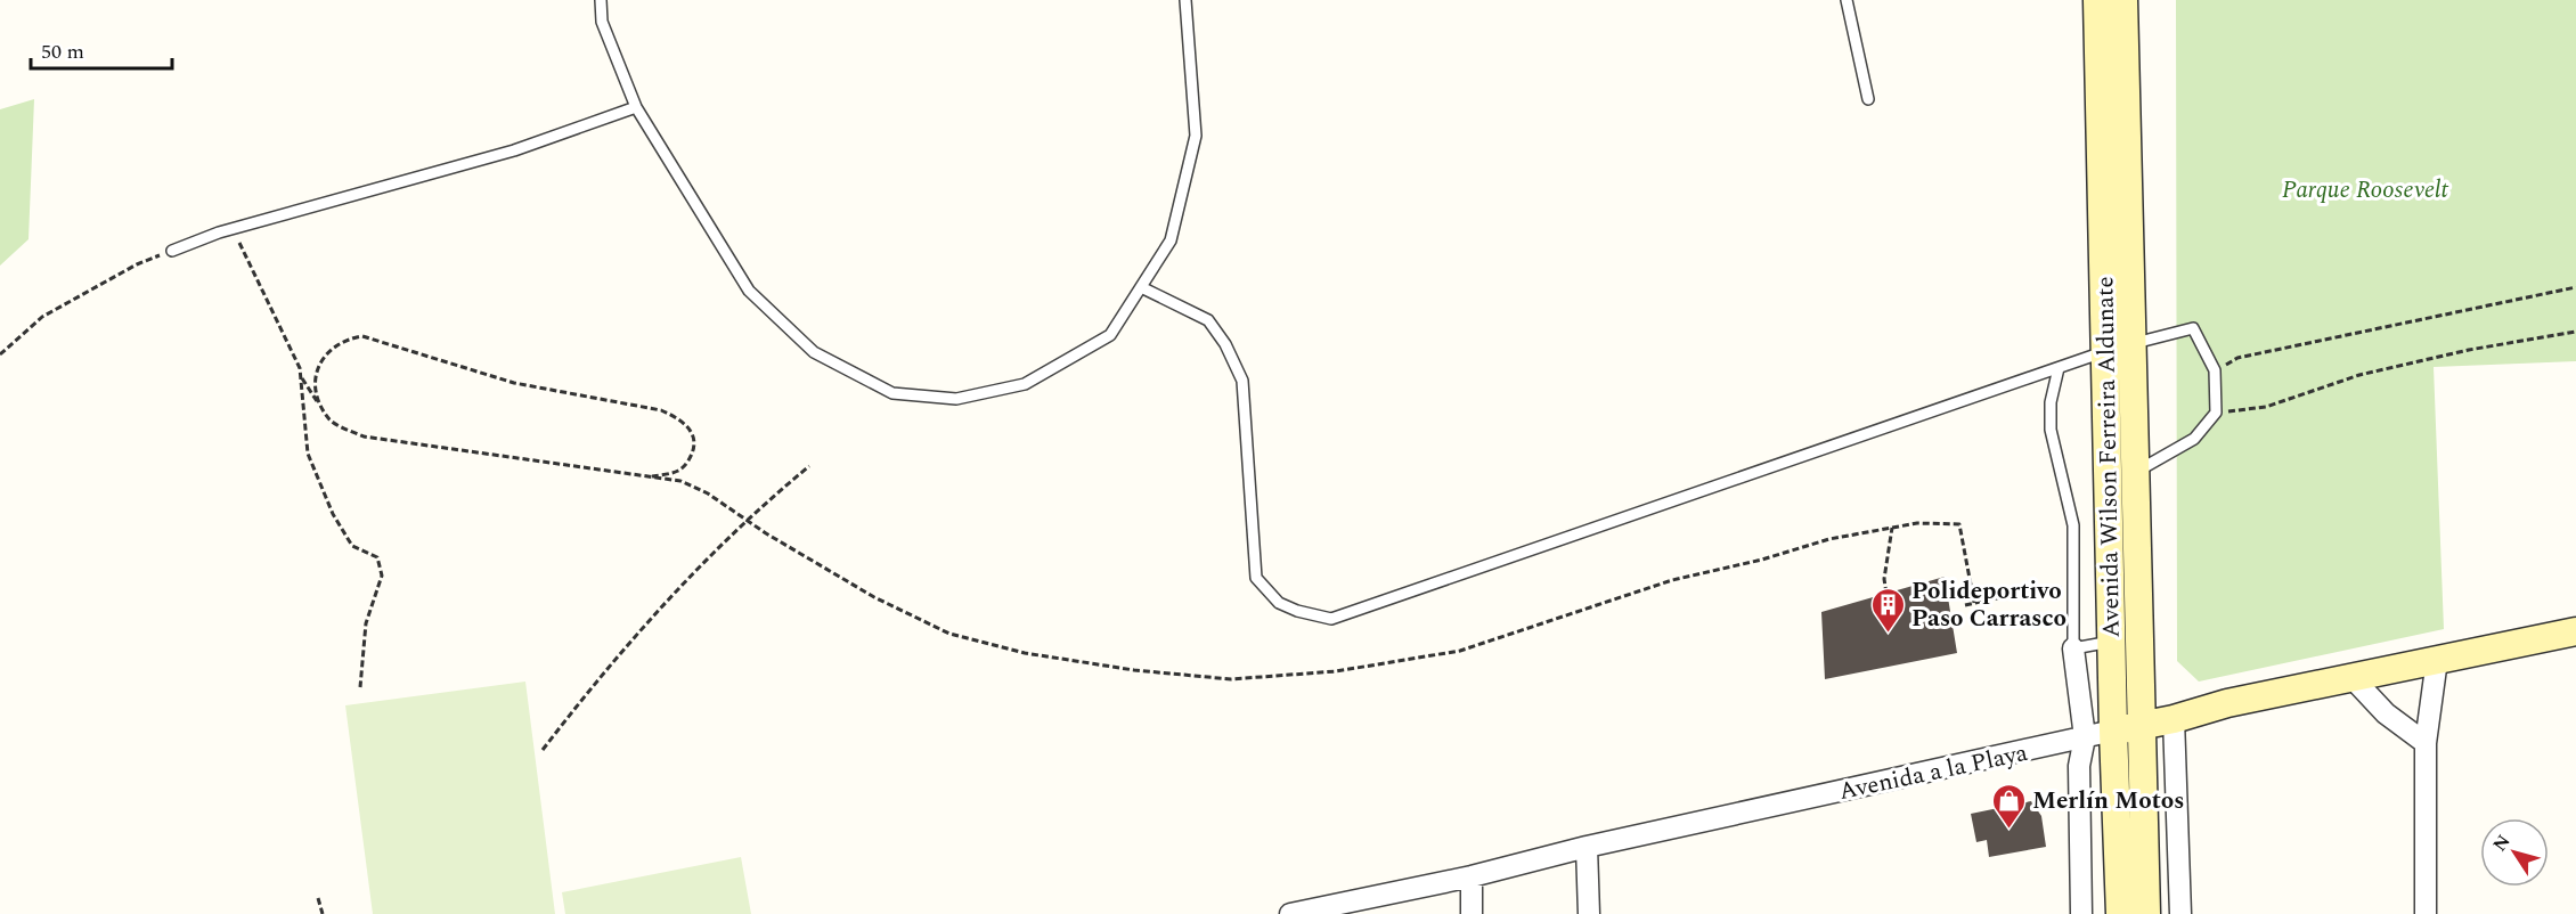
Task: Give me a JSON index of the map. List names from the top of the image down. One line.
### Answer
{"streets":{"main road":["Avenida Wilson Ferreira Aldunate","Avenida a la Playa"]},"crossings":[["Avenida Wilson Ferreira Aldunate","Avenida a la Playa"]],"parks":["Parque Roosevelt"],"places":{"building":["Polideportivo Paso Carrasco"],"shop":["Merlín Motos"]},"scale_bar":"50 m","north":"top left"}
